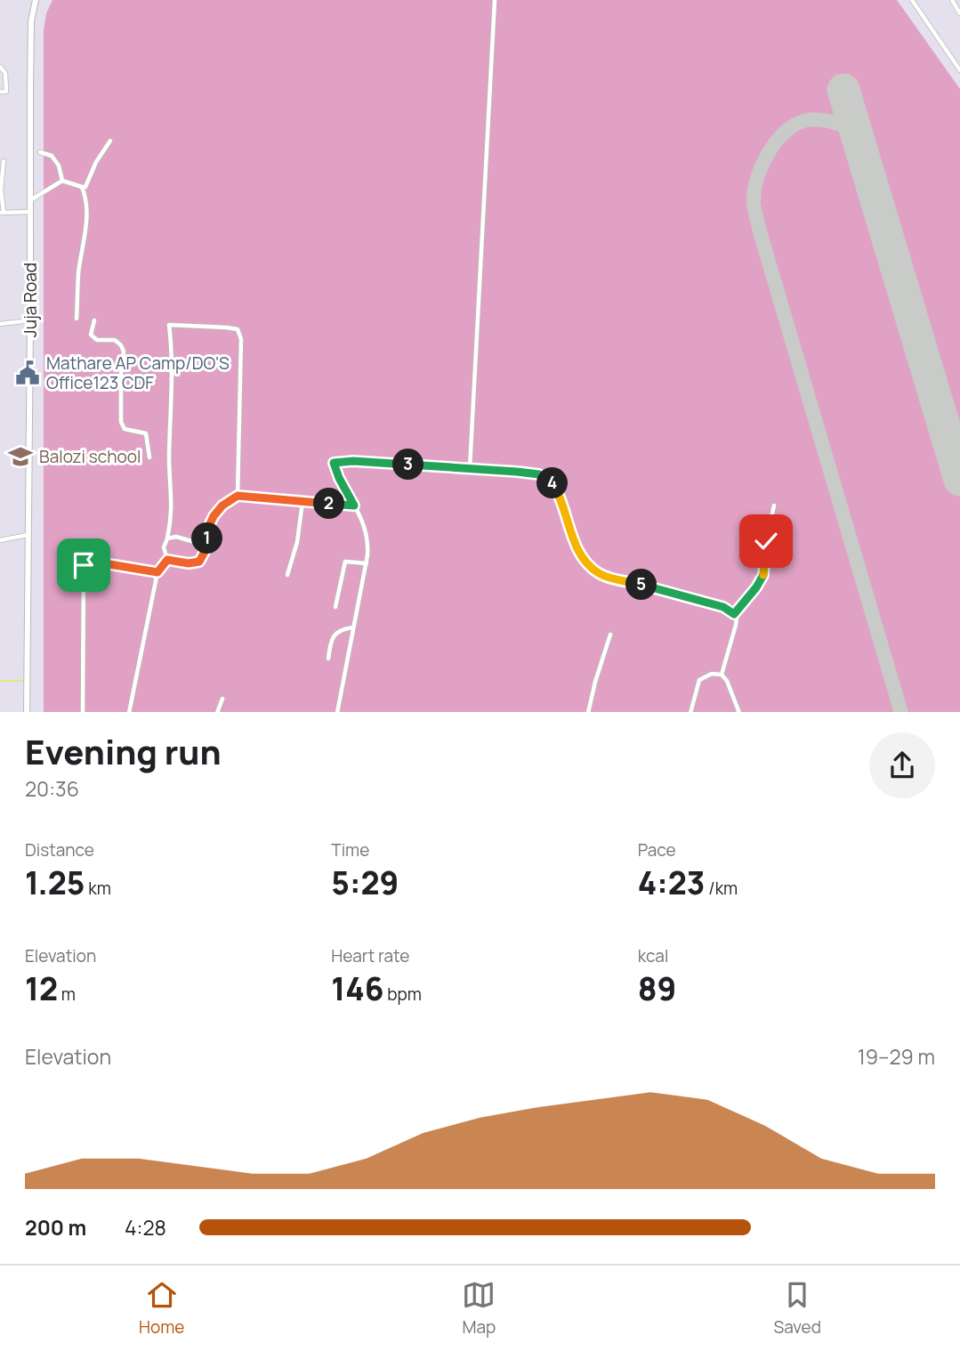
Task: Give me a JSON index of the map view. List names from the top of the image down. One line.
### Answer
{"streets":{"main road":["Juja Road"]},"places":{"public building":["Mathare AP Camp/DO'S Office123 CDF"],"school or university":["Balozi school"]},"page":{"pins":["3","4","2","1","5"],"heading":["Evening run","20:36"],"stats":[["Distance","1.25 km"],["Time","5:29"],["Pace","4:23 /km"],["Elevation","12 m"],["Heart rate","146 bpm"],["kcal","89"]],"chart":["Elevation","19–29 m"],"list":[{"name":"200 m","note":"4:28"}],"tabs":["Home","Map","Saved"]}}
